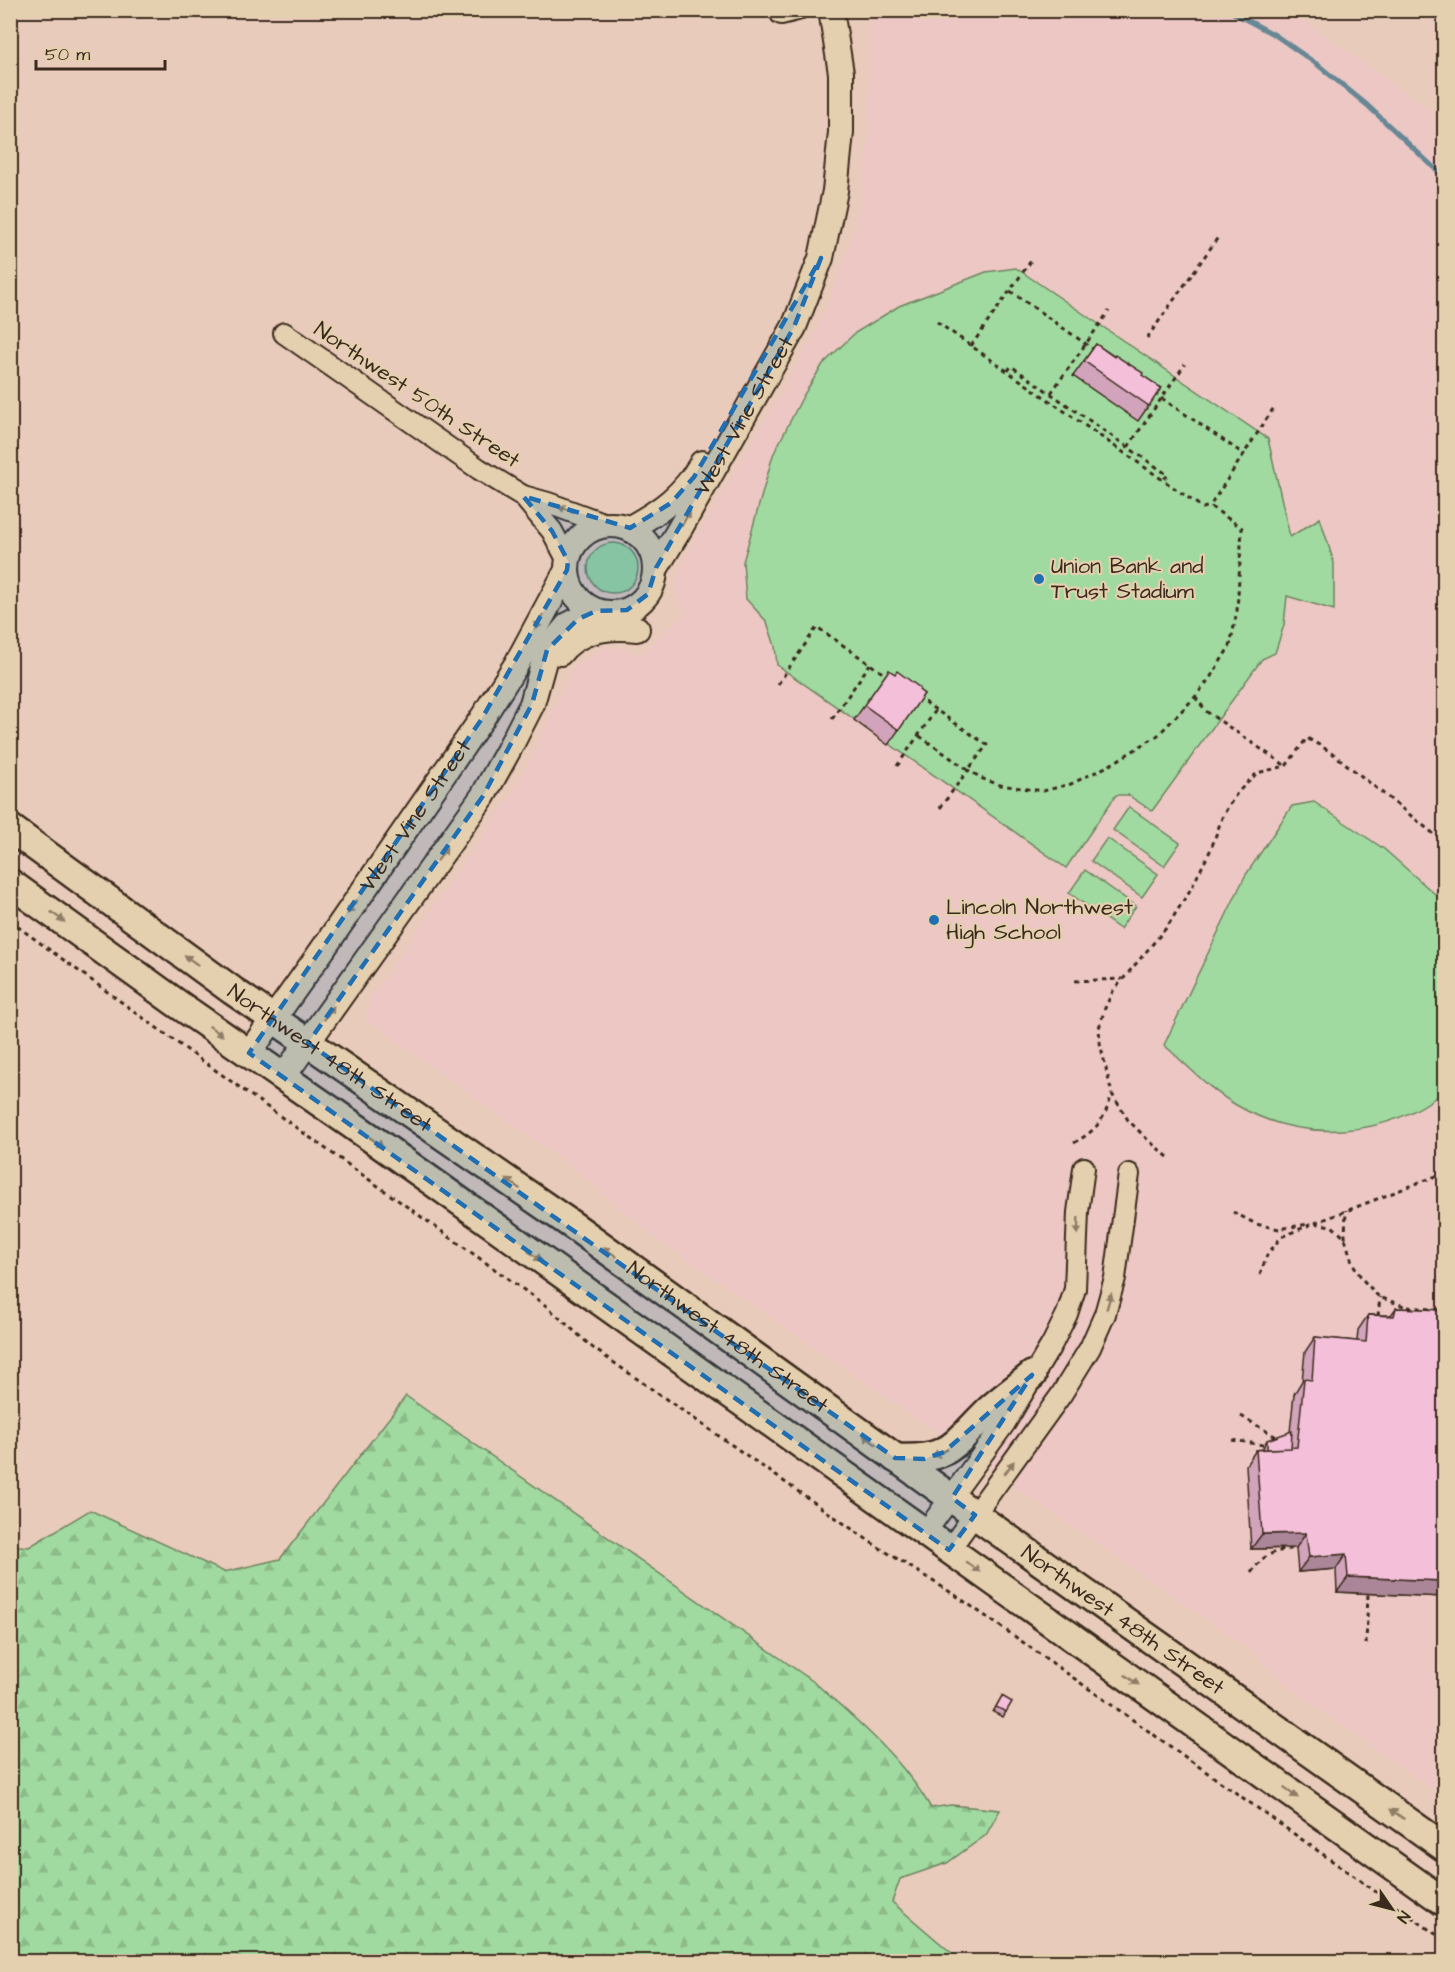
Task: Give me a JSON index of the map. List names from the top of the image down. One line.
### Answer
{"streets":{"main road":["Northwest 48th Street"],"street":["Northwest 50th Street","West Vine Street"]},"crossings":[["Northwest 50th Street","West Vine Street"],["West Vine Street","Northwest 48th Street"]],"places":["Union Bank and Trust Stadium","Lincoln Northwest High School"],"scale_bar":"50 m","north":"bottom right"}
